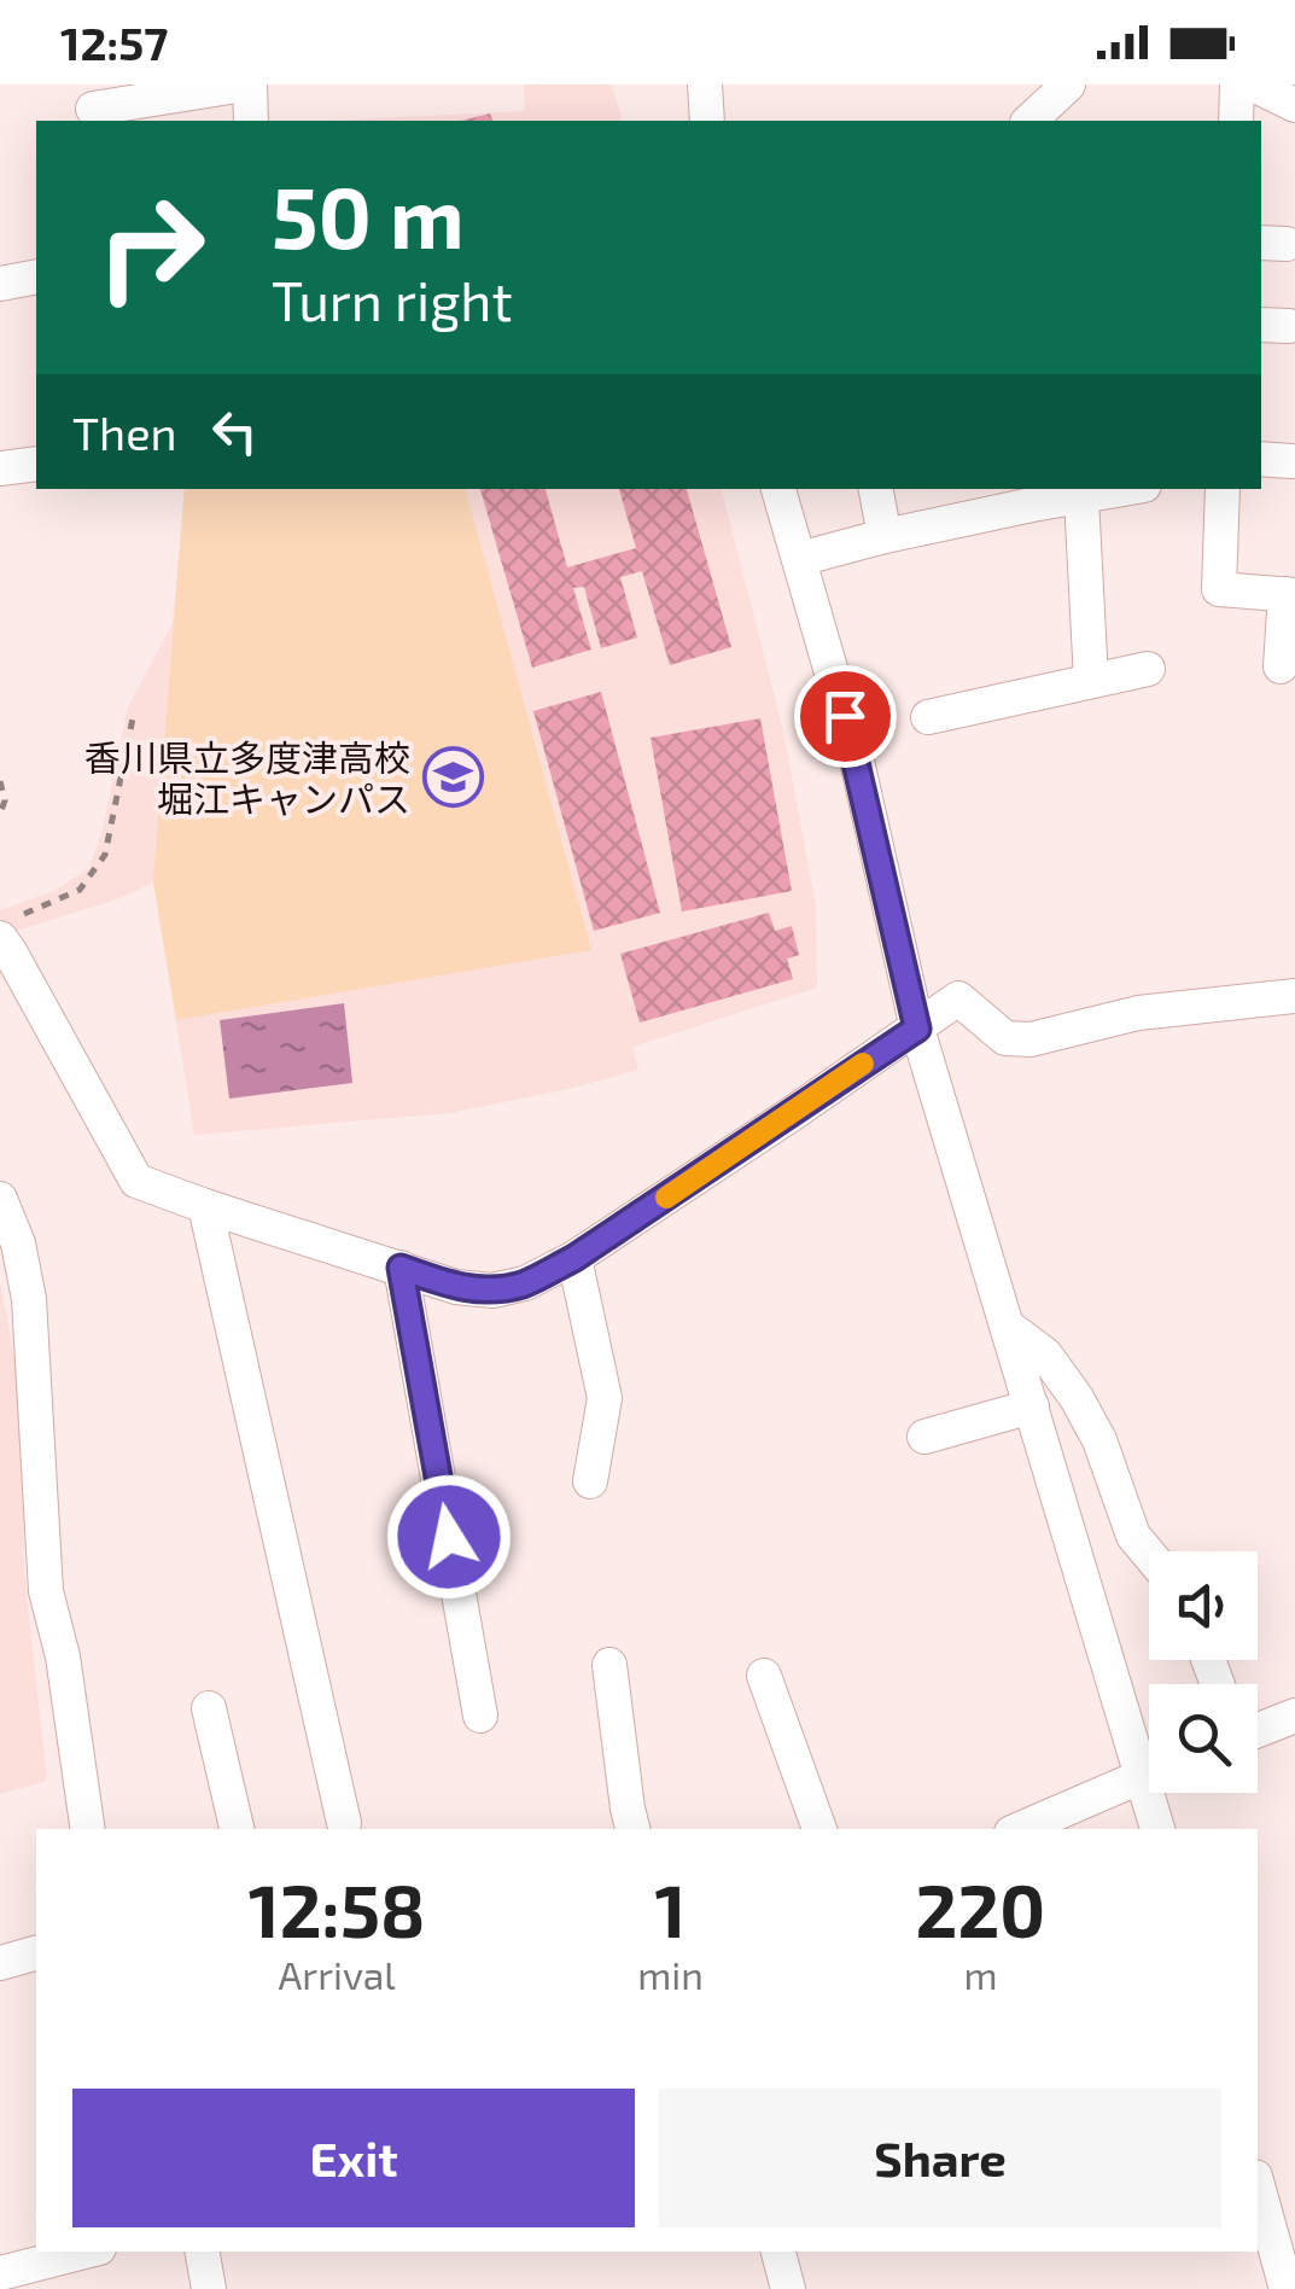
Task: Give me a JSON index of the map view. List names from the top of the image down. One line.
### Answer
{"places":{"school or university":["香川県立多度津高校 堀江キャンパス"]},"page":{"status":"12:57","turn":["50 m","Turn right"],"then":"Then","eta":["12:58","Arrival","1","min","220","m"],"buttons":["Exit","Share"]}}
